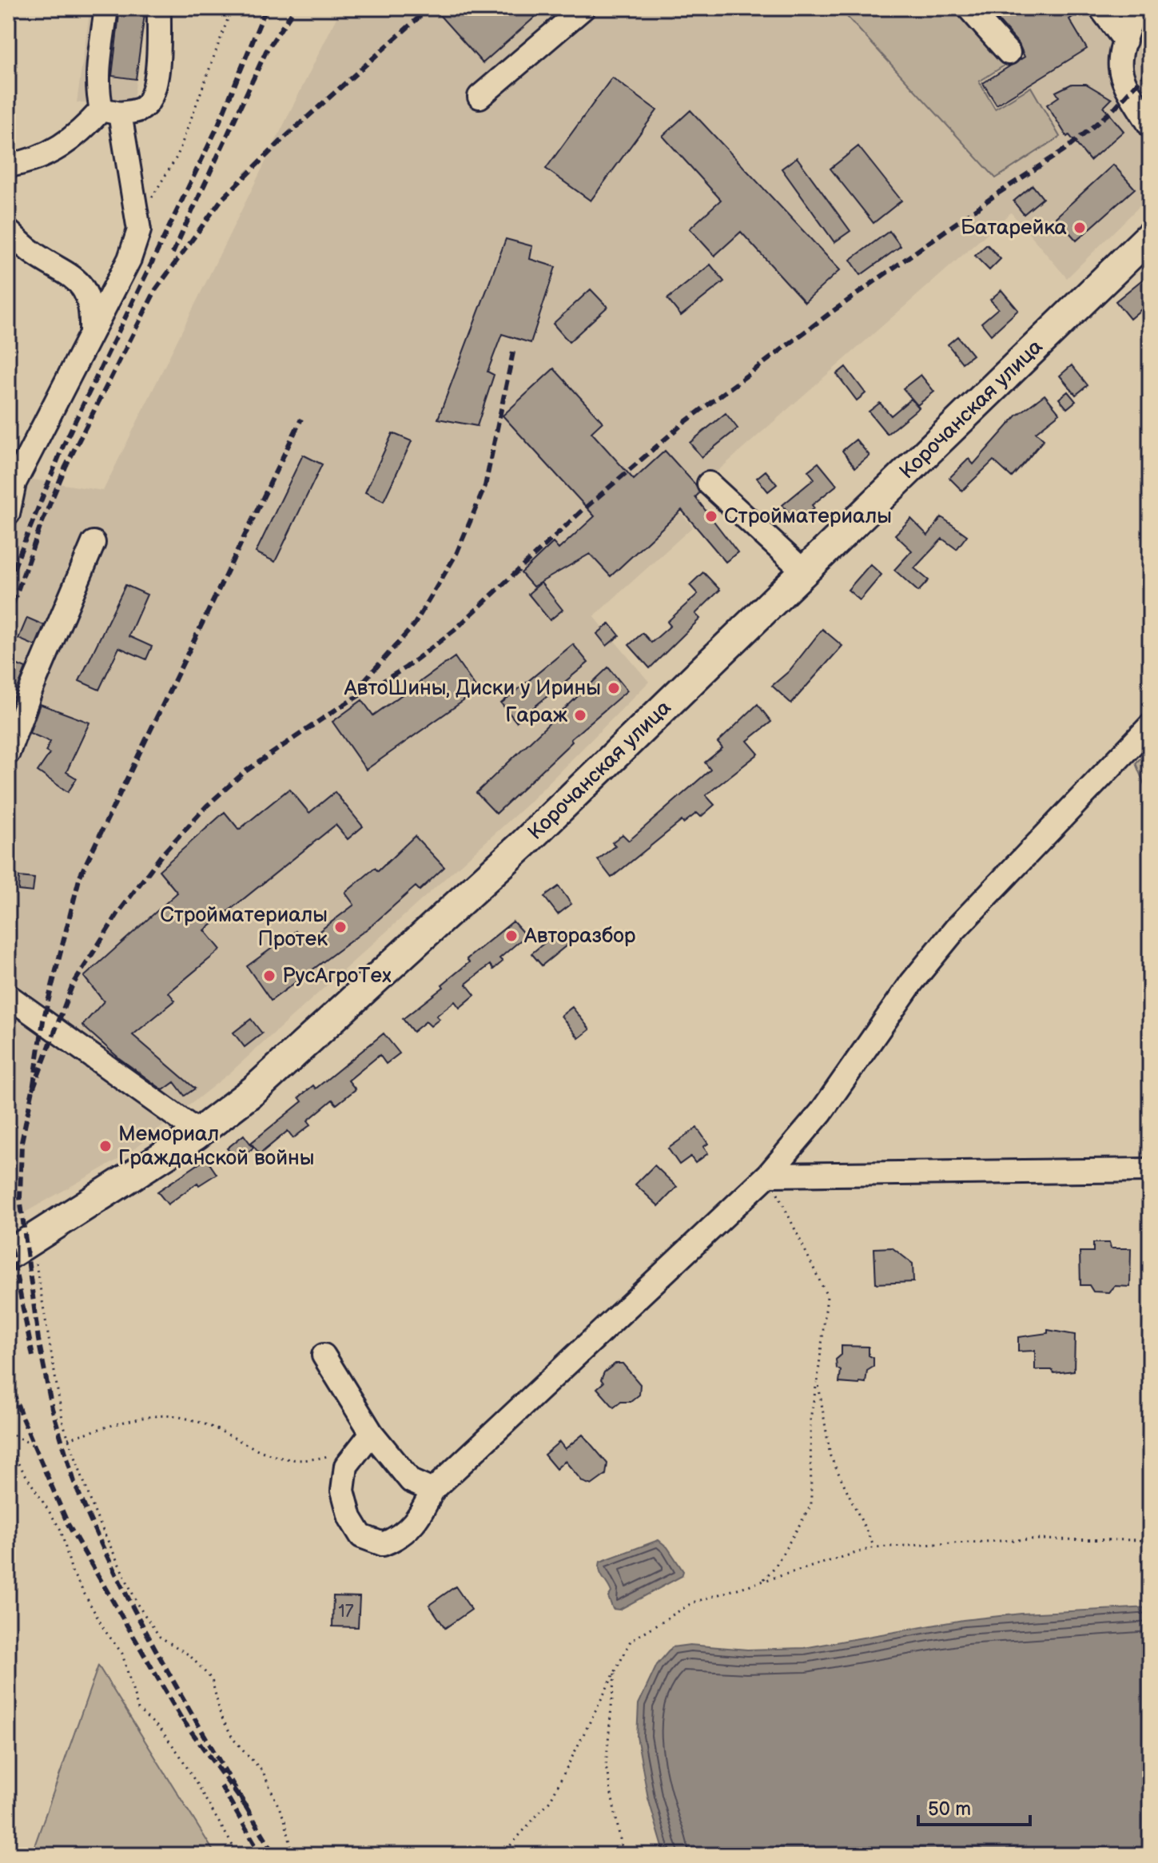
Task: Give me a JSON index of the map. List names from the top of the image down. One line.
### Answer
{"streets":{"main road":["Корочанская улица"]},"places":["Батарейка","Стройматериалы","АвтоШины, Диски у Ирины","Гараж","Стройматериалы Протек","Авторазбор","РусАгроТех","Мемориал Гражданской войны"],"house_numbers":["17"],"scale_bar":"50 m"}
